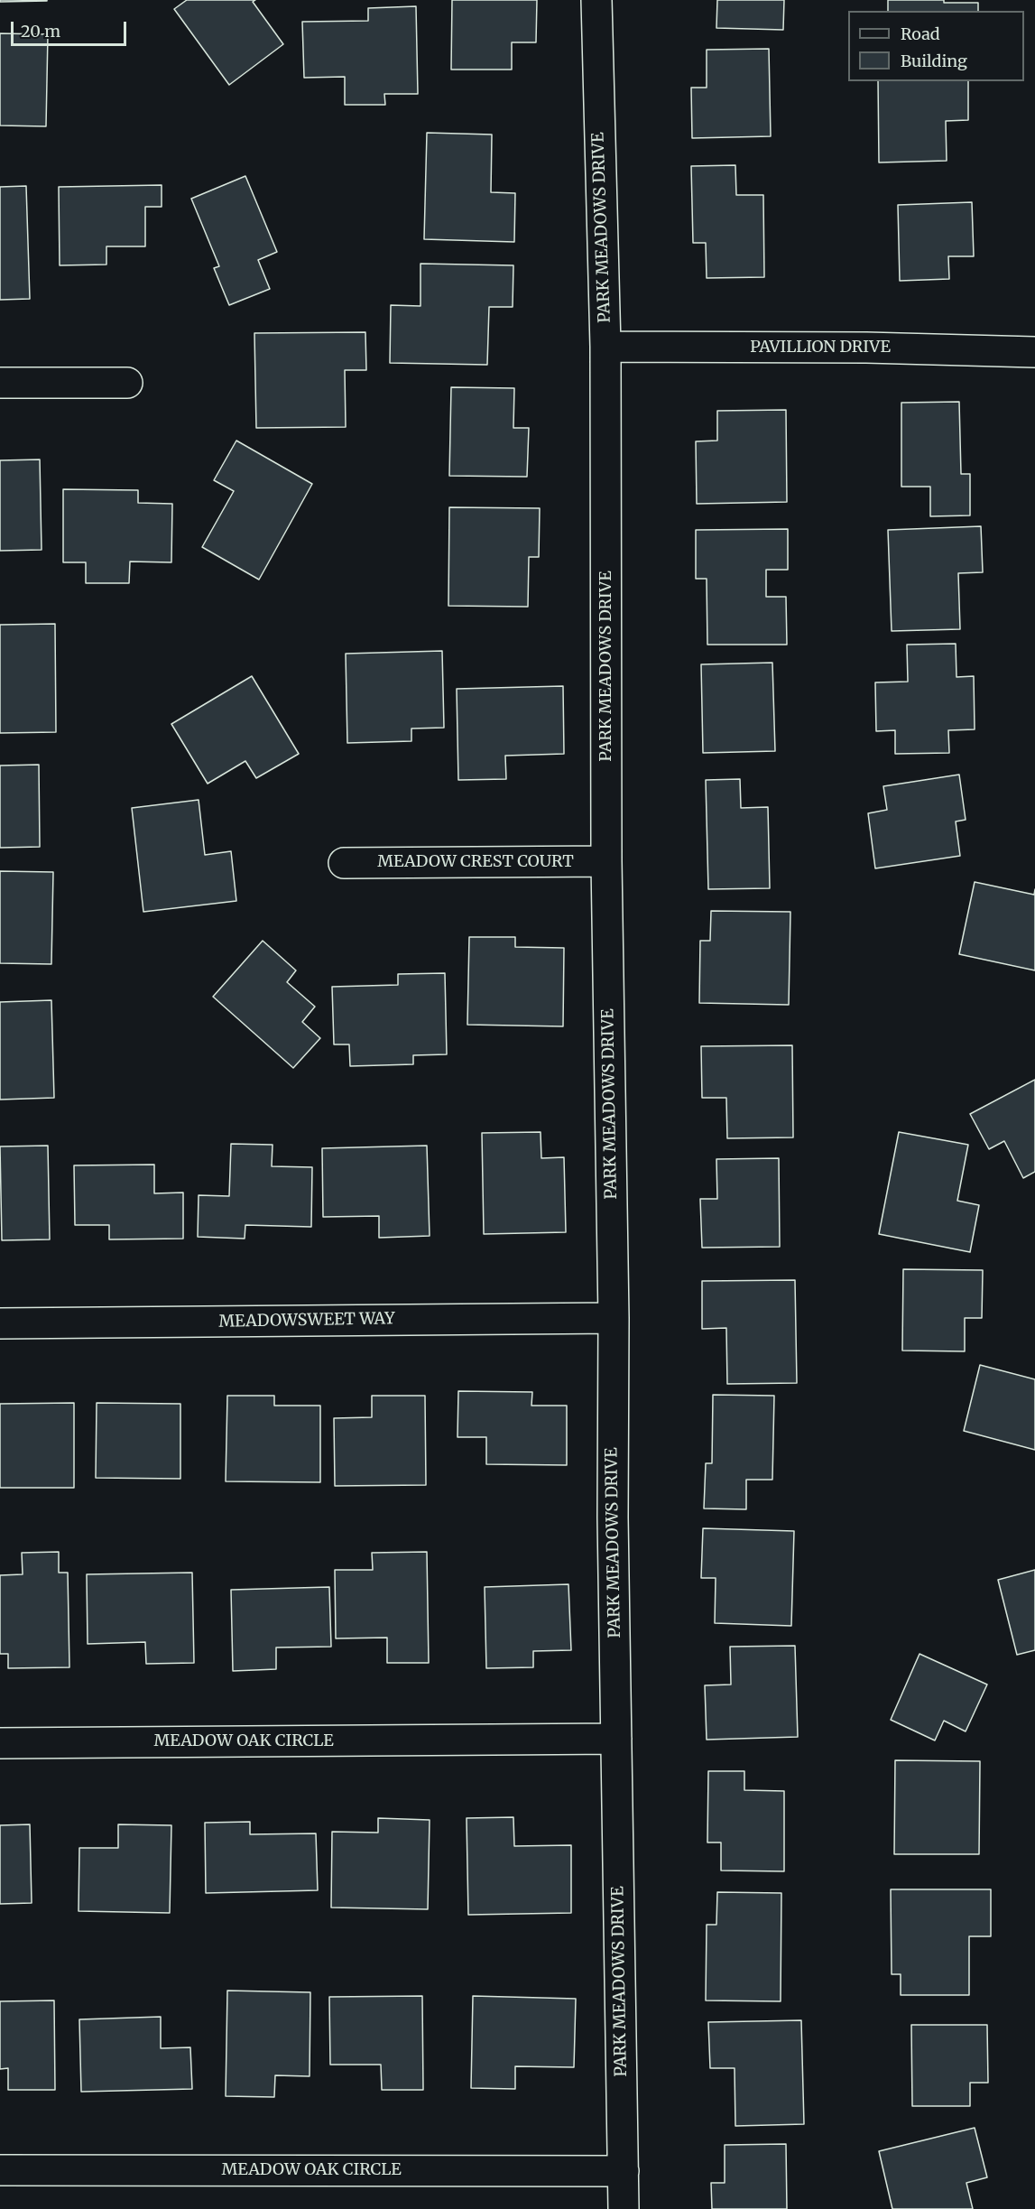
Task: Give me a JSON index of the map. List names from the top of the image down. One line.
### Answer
{"streets":{"street":["PARK MEADOWS DRIVE","PAVILLION DRIVE","MEADOW CREST COURT","MEADOWSWEET WAY","MEADOW OAK CIRCLE"]},"crossings":[["PARK MEADOWS DRIVE","PAVILLION DRIVE"],["PARK MEADOWS DRIVE","MEADOW CREST COURT"],["PARK MEADOWS DRIVE","MEADOWSWEET WAY"],["PARK MEADOWS DRIVE","MEADOW OAK CIRCLE"]],"legend":["Road","Building"],"scale_bar":"20 m"}
